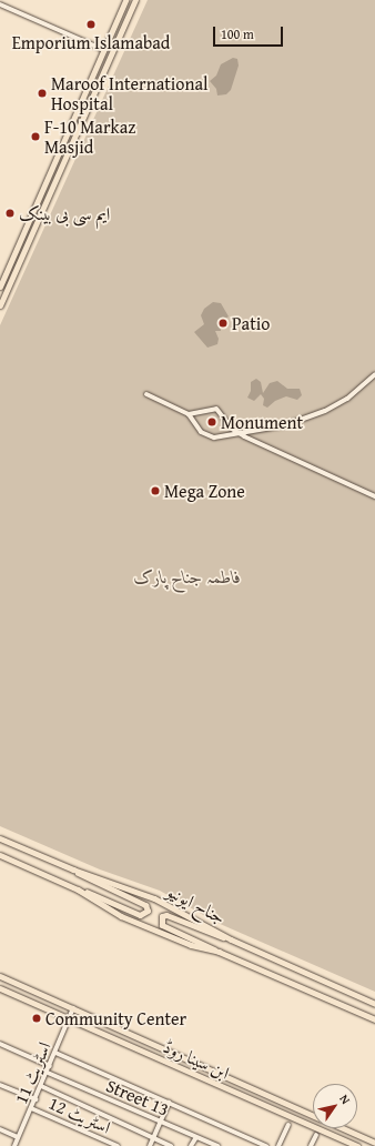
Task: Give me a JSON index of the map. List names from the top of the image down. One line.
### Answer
{"streets":{"main road":["جناح ایونیو","ابن سینا روڈ"],"street":["اسٹریٹ 11","Street 13","اسٹریٹ 12"]},"crossings":[["ابن سینا روڈ","اسٹریٹ 11"],["اسٹریٹ 11","Street 13"],["اسٹریٹ 11","اسٹریٹ 12"]],"parks":["فاطمہ جناح پارک"],"places":["Emporium Islamabad","Maroof International Hospital","F-10 Markaz Masjid","ایم سی بی بینک","Patio","Monument","Mega Zone","Community Center"],"scale_bar":"100 m","north":"top right"}
